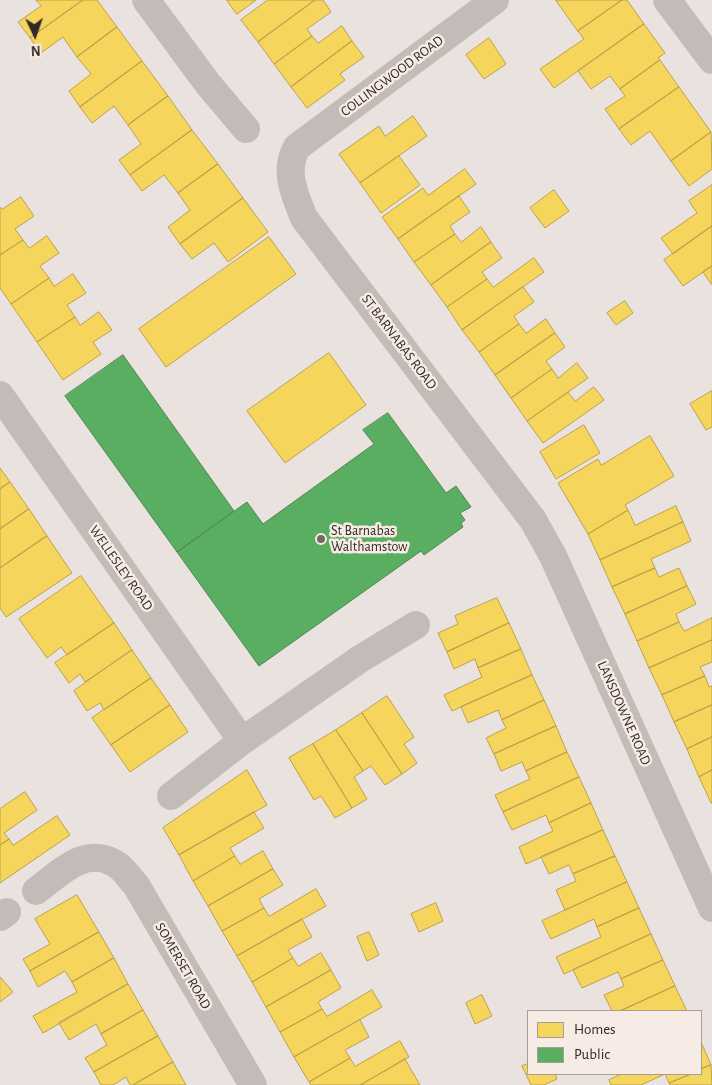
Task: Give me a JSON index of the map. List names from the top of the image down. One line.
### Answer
{"streets":{"street":["COLLINGWOOD ROAD","ST BARNABAS ROAD","WELLESLEY ROAD","LANSDOWNE ROAD","SOMERSET ROAD"]},"crossings":[["COLLINGWOOD ROAD","ST BARNABAS ROAD"],["ST BARNABAS ROAD","LANSDOWNE ROAD"]],"places":["St Barnabas Walthamstow"],"legend":["Homes","Public"],"north":"bottom"}
